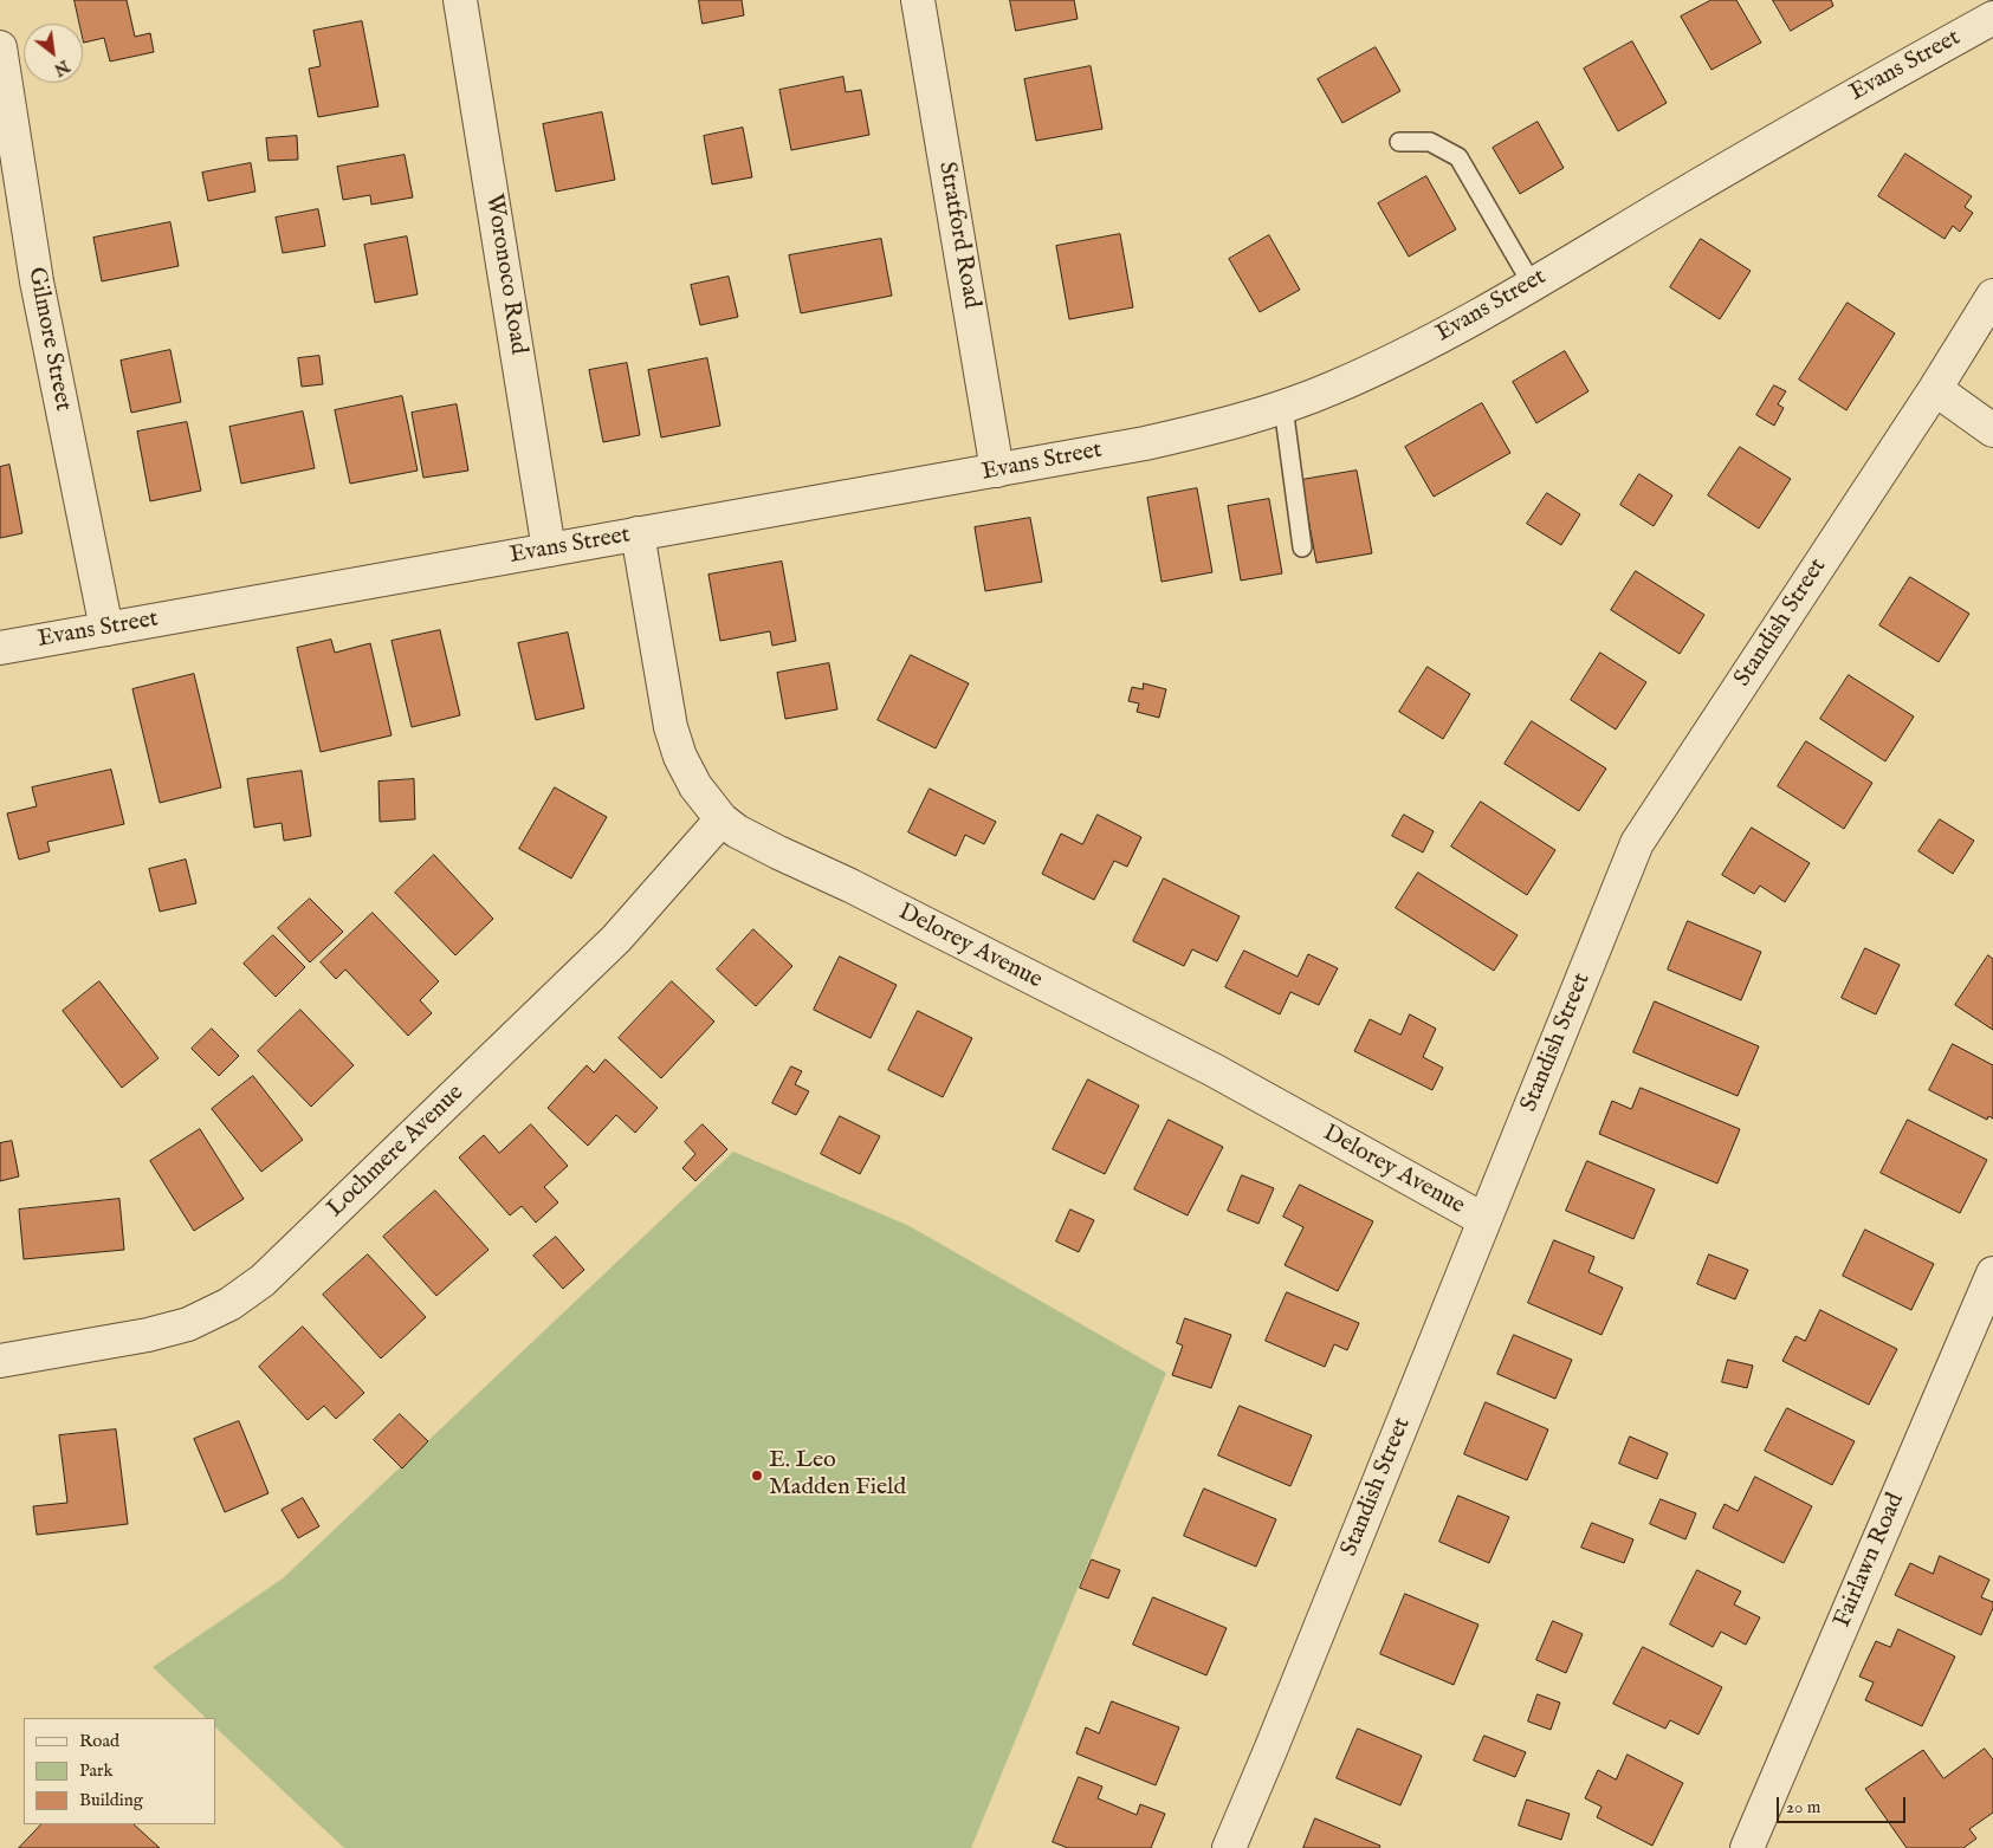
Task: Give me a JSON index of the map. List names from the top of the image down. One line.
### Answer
{"streets":{"street":["Evans Street","Stratford Road","Woronoco Road","Gilmore Street","Standish Street","Delorey Avenue","Lochmere Avenue","Fairlawn Road"]},"crossings":[["Evans Street","Stratford Road"],["Evans Street","Woronoco Road"],["Evans Street","Gilmore Street"],["Evans Street","Delorey Avenue"],["Standish Street","Delorey Avenue"],["Delorey Avenue","Lochmere Avenue"]],"places":["E. Leo Madden Field"],"legend":["Road","Park","Building"],"scale_bar":"20 m","north":"bottom right"}
